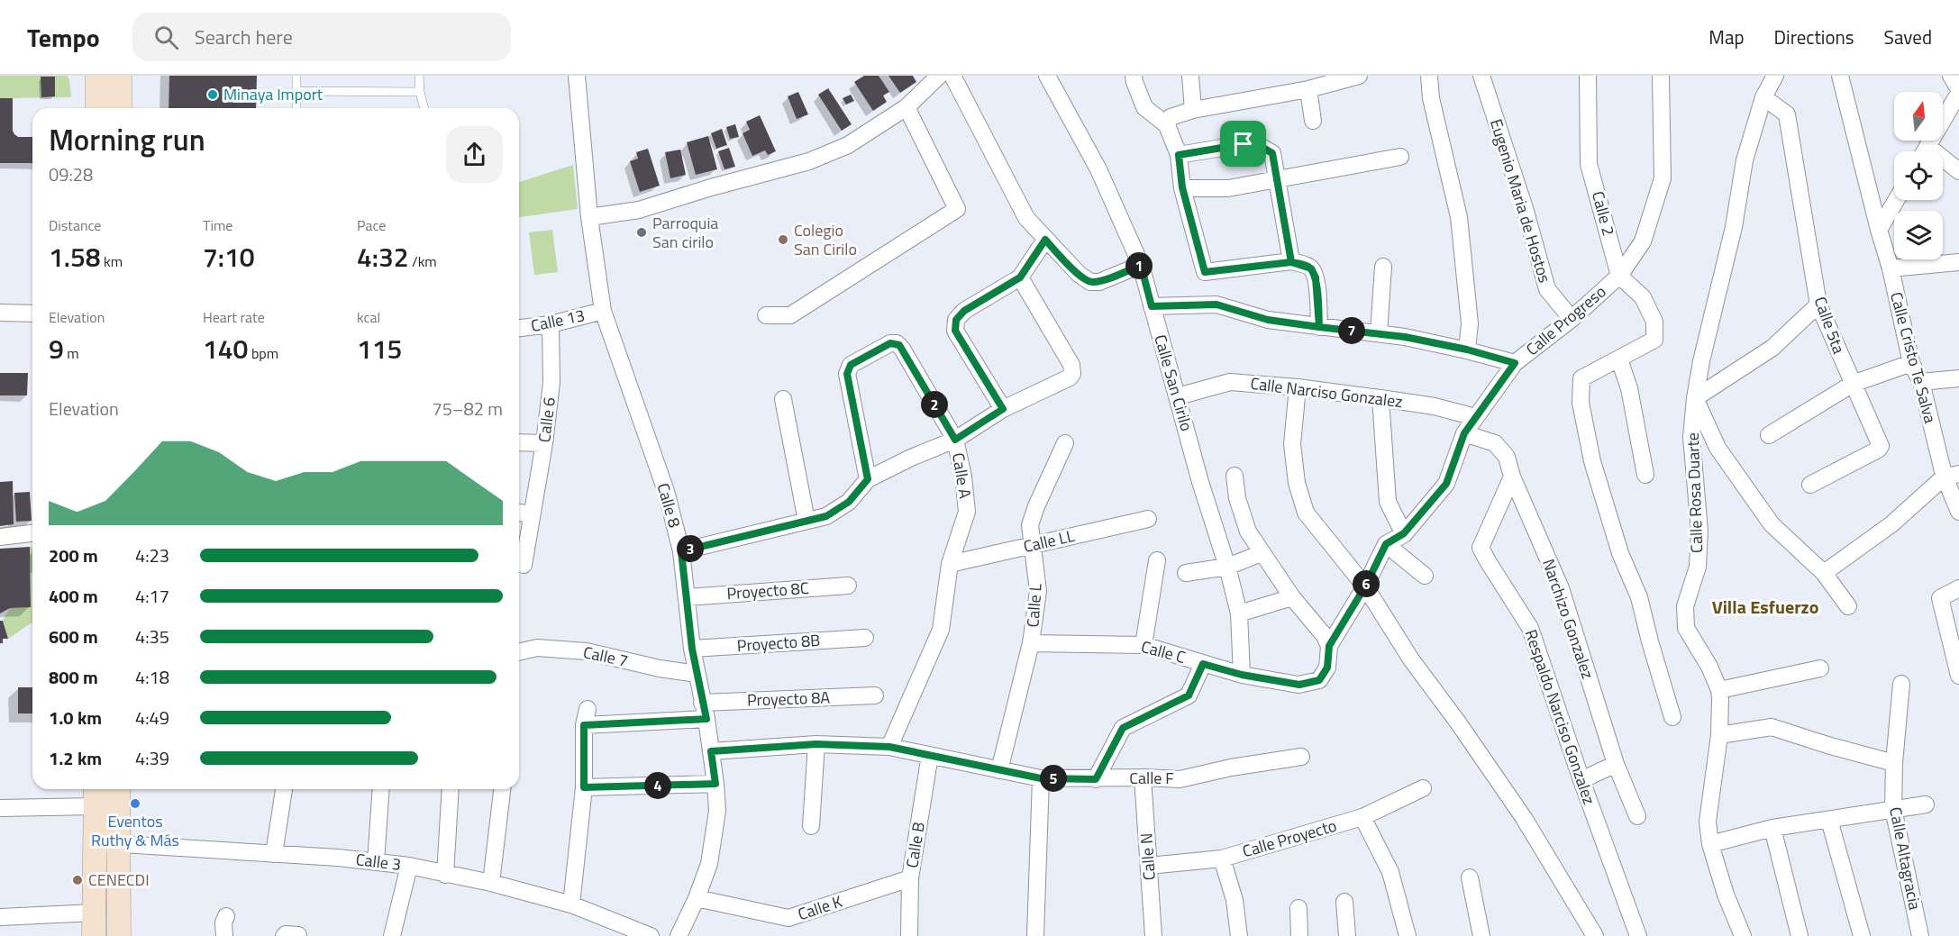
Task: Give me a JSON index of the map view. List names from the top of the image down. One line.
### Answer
{"streets":{"street":["Eugenio Maria de Hostos","Calle 2","Calle 13","Calle Progreso","Calle 5ta","Calle Cristo Te Salva","Calle San Cirilo","Calle Narciso Gonzalez","Calle 6","Calle A","Calle Rosa Duarte","Calle 8","Calle LL","Proyecto 8C","Calle L","Narchizo Gonzalez","Proyecto 8B","Calle C","Calle 7","Proyecto 8A","Respaldo Narciso Gonzalez","Calle F","Calle Proyecto","Calle B","Calle N","Calle Altagracia","Calle 3","Calle K"]},"crossings":[["Eugenio Maria de Hostos","Calle Progreso"],["Calle 2","Calle Progreso"],["Calle 13","Calle 6"],["Calle 13","Calle 8"],["Calle Progreso","Calle Narciso Gonzalez"],["Calle Progreso","Narchizo Gonzalez"],["Calle 5ta","Calle Rosa Duarte"],["Calle San Cirilo","Calle Narciso Gonzalez"],["Calle San Cirilo","Calle C"],["Calle A","Calle LL"],["Calle A","Calle F"],["Calle 8","Proyecto 8C"],["Calle 8","Proyecto 8B"],["Calle 8","Calle 7"],["Calle 8","Proyecto 8A"],["Calle 8","Calle F"],["Calle 8","Calle K"],["Calle LL","Calle L"],["Calle L","Calle C"],["Calle L","Calle F"],["Narchizo Gonzalez","Respaldo Narciso Gonzalez"],["Calle F","Calle B"],["Calle F","Calle N"],["Calle Proyecto","Calle N"],["Calle B","Calle K"]],"districts":["Villa Esfuerzo"],"places":["Minaya Import","Parroquia San cirilo","Colegio San Cirilo","Eventos Ruthy & Más","CENECDI"],"north":"top","page":{"header":"Tempo","search":"Search here","nav":["Map","Directions","Saved"],"heading":["Morning run","09:28"],"stats":[["Distance","1.58 km"],["Time","7:10"],["Pace","4:32 /km"],["Elevation","9 m"],["Heart rate","140 bpm"],["kcal","115"]],"pins":["1","7","2","3","6","5","4"],"chart":["Elevation","75–82 m"],"list":[{"name":"200 m","note":"4:23"},{"name":"400 m","note":"4:17"},{"name":"600 m","note":"4:35"},{"name":"800 m","note":"4:18"},{"name":"1.0 km","note":"4:49"},{"name":"1.2 km","note":"4:39"}]}}
